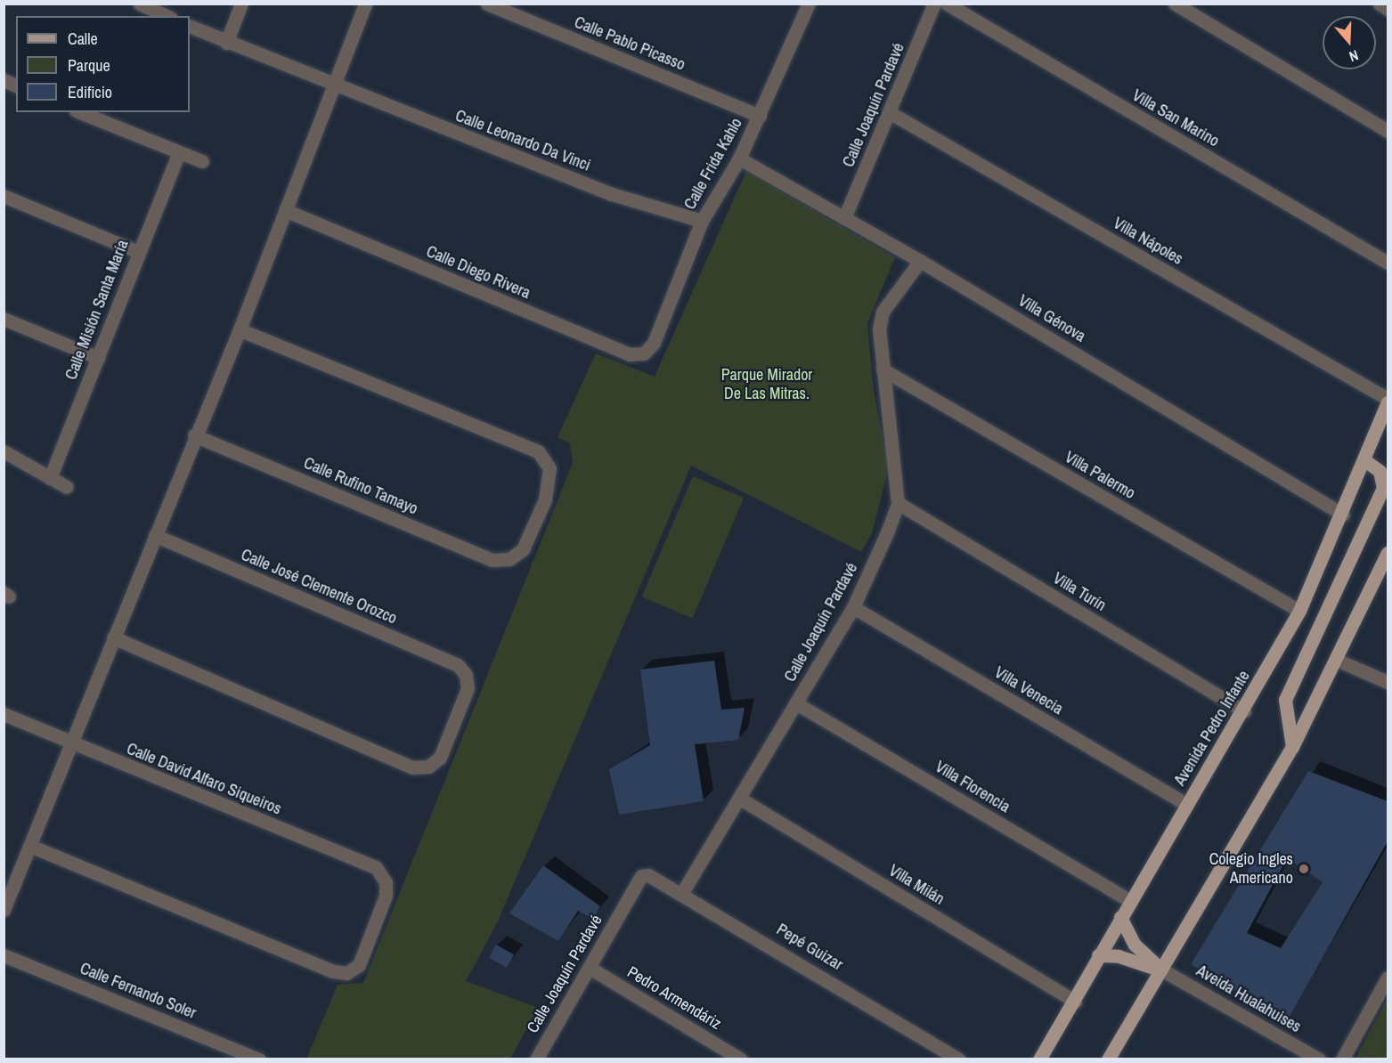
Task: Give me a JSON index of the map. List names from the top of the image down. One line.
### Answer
{"streets":{"main road":["Avenida Pedro Infante"],"street":["Calle Pablo Picasso","Calle Joaquín Pardavé","Villa San Marino","Calle Leonardo Da Vinci","Calle Frida Kahlo","Villa Nápoles","Calle Diego Rivera","Calle Misión Santa María","Villa Génova","Villa Palermo","Calle Rufino Tamayo","Calle José Clemente Orozco","Villa Turín","Villa Venecia","Calle David Alfaro Siqueiros","Villa Florencia","Villa Milán","Pepé Guizar","Calle Fernando Soler","Pedro Armendáriz","Aveida Hualahuises"]},"crossings":[["Calle Pablo Picasso","Calle Frida Kahlo"],["Calle Joaquín Pardavé","Villa Nápoles"],["Calle Joaquín Pardavé","Villa Génova"],["Calle Joaquín Pardavé","Villa Turín"],["Calle Joaquín Pardavé","Villa Venecia"],["Calle Joaquín Pardavé","Villa Florencia"],["Calle Joaquín Pardavé","Villa Milán"],["Calle Joaquín Pardavé","Pepé Guizar"],["Calle Joaquín Pardavé","Pedro Armendáriz"],["Calle Leonardo Da Vinci","Calle Frida Kahlo"],["Calle Frida Kahlo","Calle Diego Rivera"],["Calle Frida Kahlo","Villa Génova"],["Villa Nápoles","Avenida Pedro Infante"],["Villa Génova","Avenida Pedro Infante"],["Villa Palermo","Avenida Pedro Infante"],["Villa Turín","Avenida Pedro Infante"],["Villa Venecia","Avenida Pedro Infante"],["Avenida Pedro Infante","Villa Florencia"],["Avenida Pedro Infante","Villa Milán"]],"parks":["Parque Mirador De Las Mitras."],"places":["Colegio Ingles Americano"],"legend":["Calle","Parque","Edificio"],"north":"bottom"}
